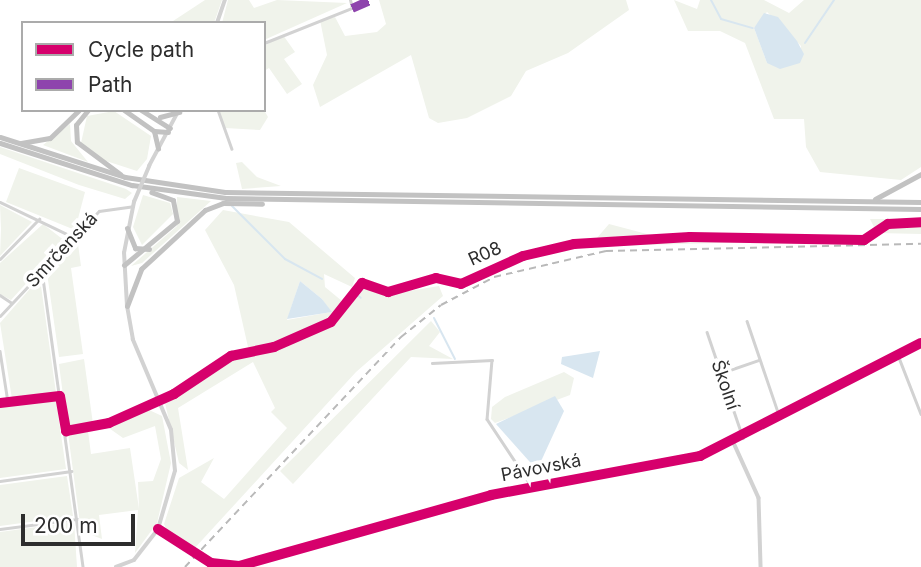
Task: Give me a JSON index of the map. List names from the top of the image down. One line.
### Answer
{"streets":{"street":["Smrčenská","Školní","Pávovská"],"cycle path":["R08"]},"crossings":[["Školní","Pávovská"]],"legend":["Cycle path","Path"],"scale_bar":"200 m"}
